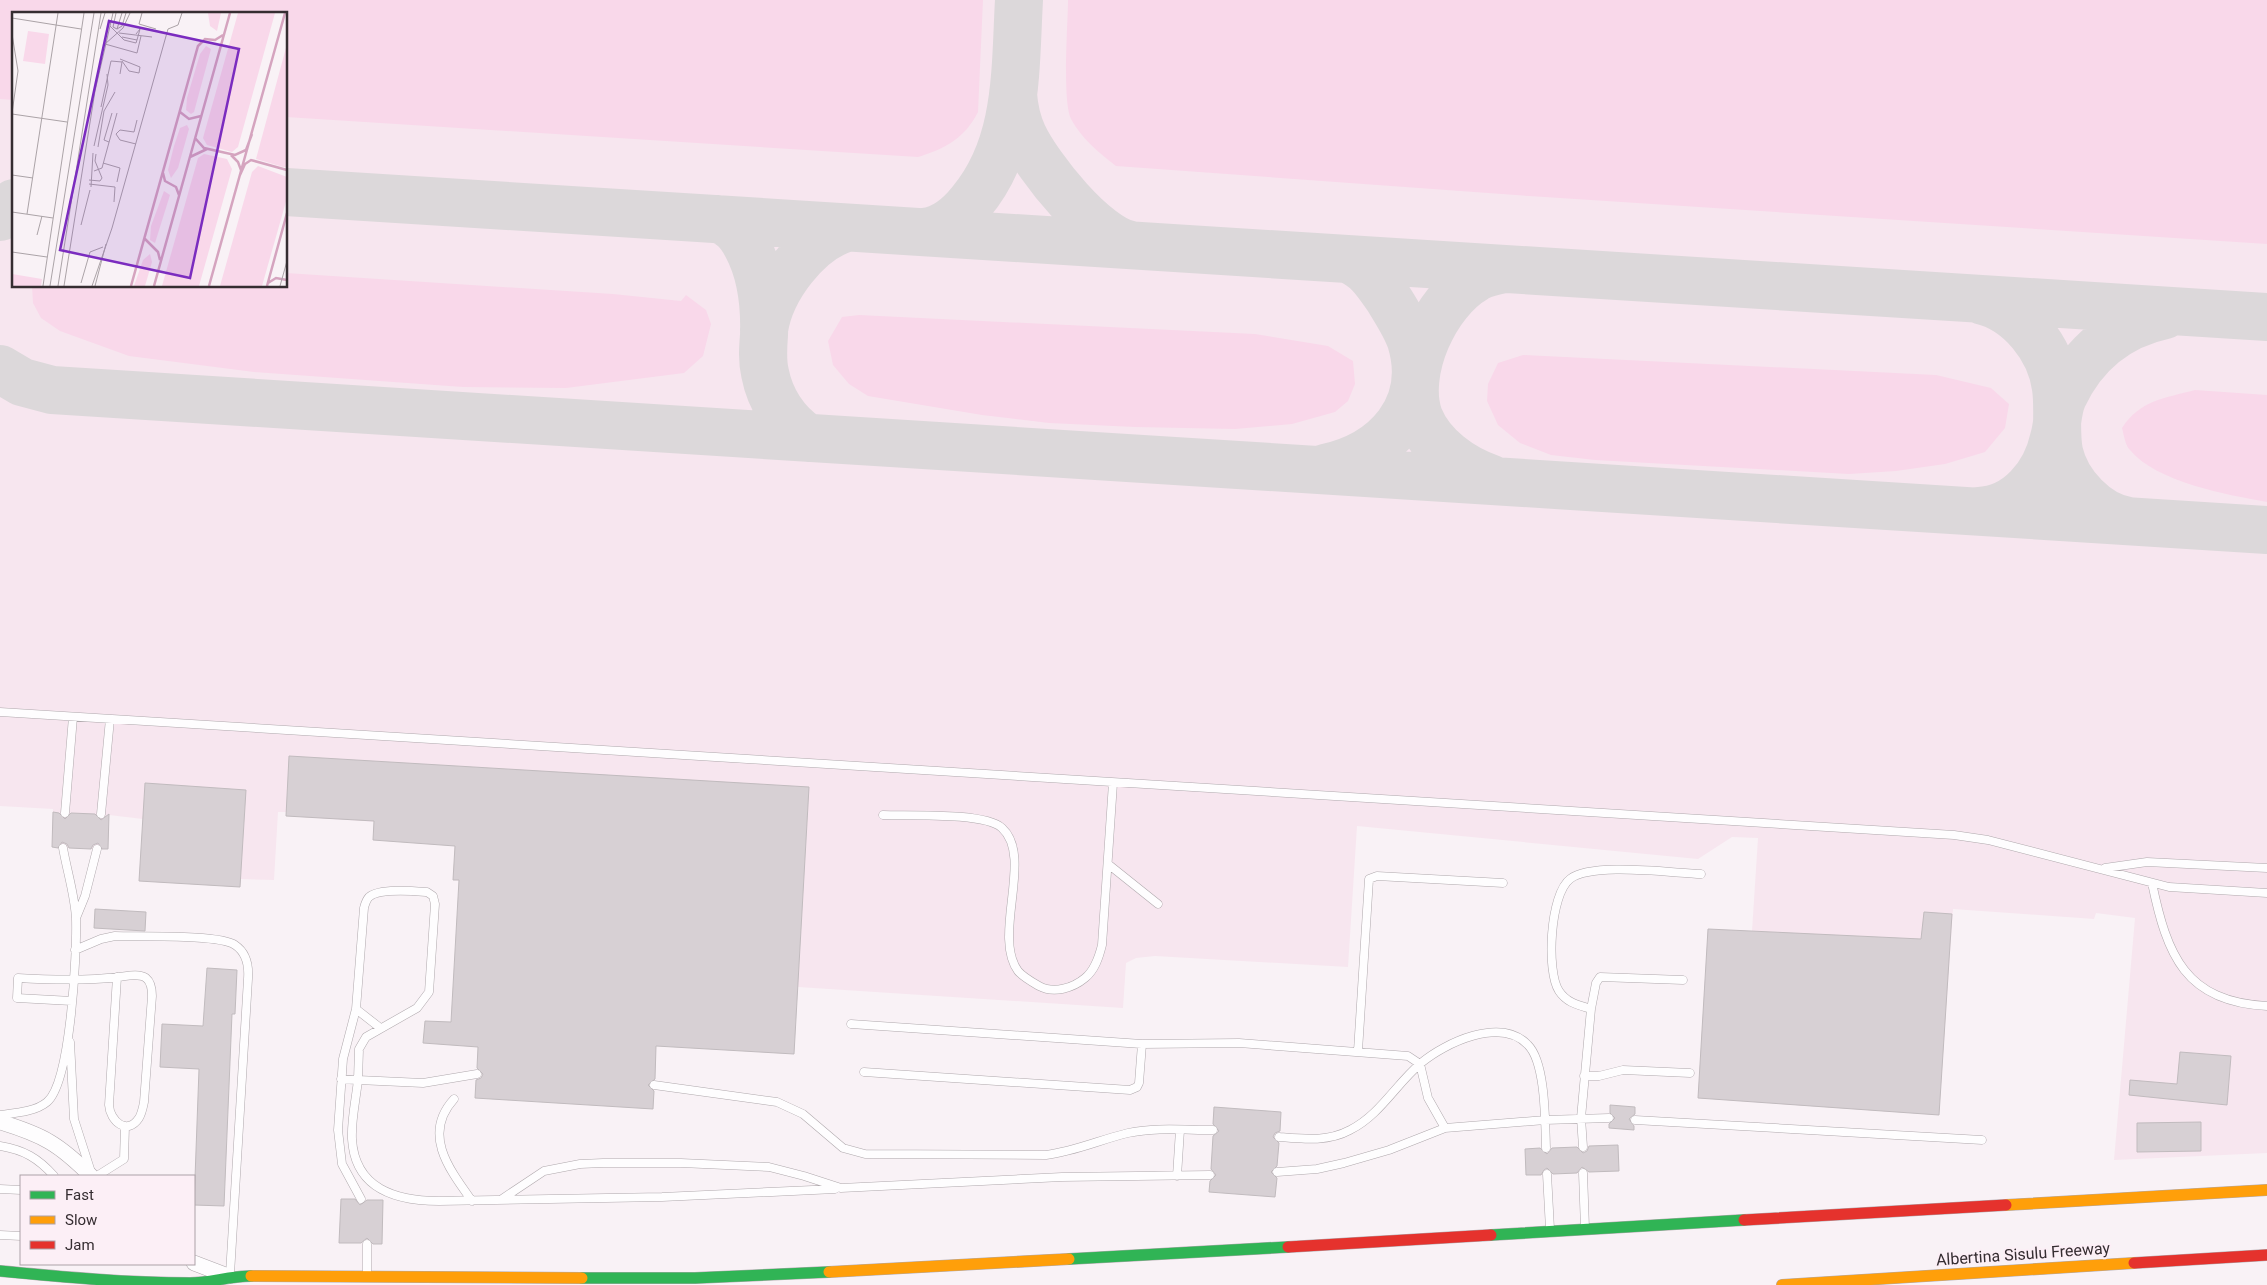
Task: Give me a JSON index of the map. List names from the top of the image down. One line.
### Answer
{"streets":{"main road":["Albertina Sisulu Freeway"]},"legend":["Fast","Slow","Jam"]}
